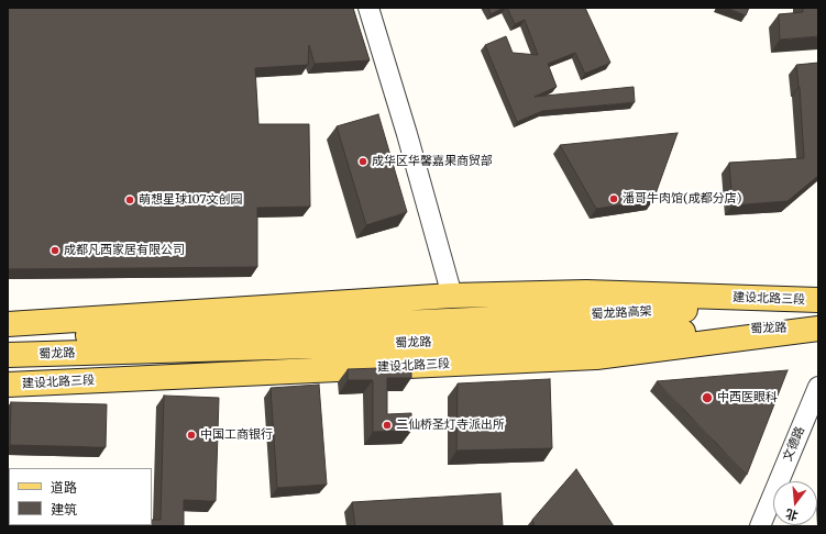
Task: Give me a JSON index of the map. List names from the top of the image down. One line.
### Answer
{"streets":{"main road":["建设北路三段","蜀龙路高架","蜀龙路"],"street":["文德路"]},"crossings":[["建设北路三段","蜀龙路高架"],["建设北路三段","蜀龙路"],["蜀龙路高架","蜀龙路"]],"places":["成华区华馨嘉果商贸部","潘哥牛肉馆(成都分店)","萌想星球107文创园","成都凡西家居有限公司","中西医眼科","二仙桥圣灯寺派出所","中国工商银行"],"legend":["道路","建筑"],"north":"bottom"}
